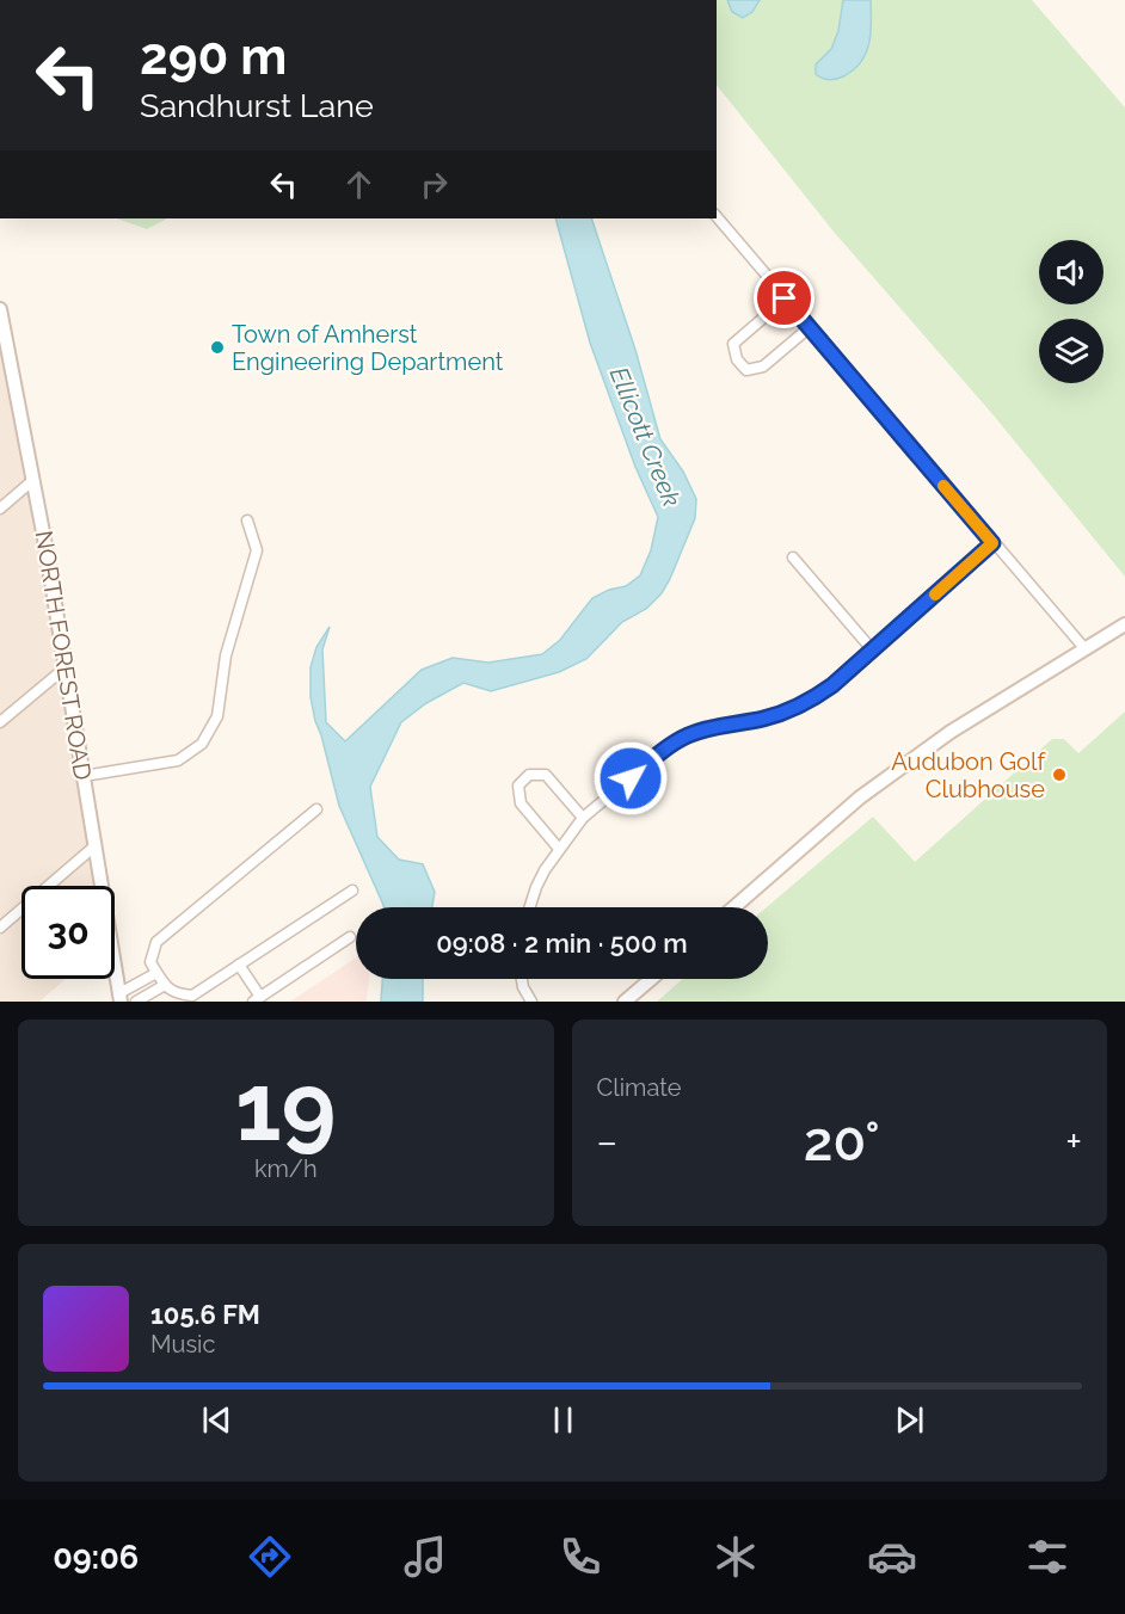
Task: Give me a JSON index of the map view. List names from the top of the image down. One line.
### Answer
{"streets":{"street":["NORTH FOREST ROAD"]},"water":["Ellicott Creek"],"places":["Town of Amherst Engineering Department","Audubon Golf Clubhouse"],"page":{"turn":["290 m","Sandhurst Lane"],"limit":"30","trip":"09:08 · 2 min · 500 m","tile":[["19","km/h"],"Climate"],"heat":["−","20°","+"],"song":["105.6 FM","Music"],"tabs":"09:06"}}
